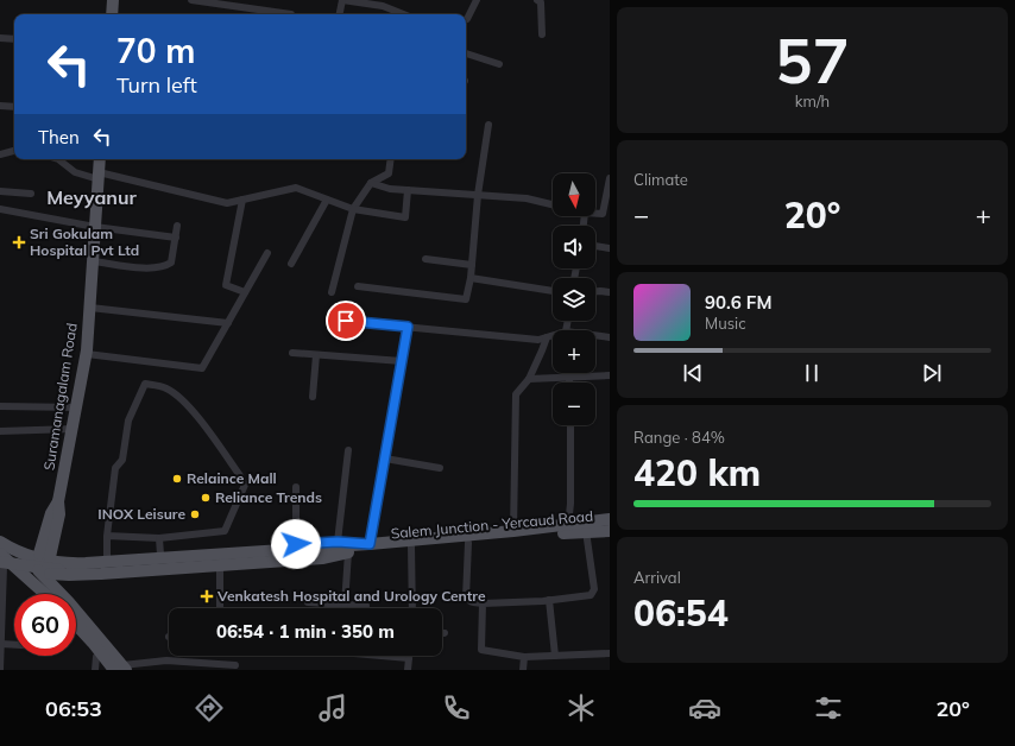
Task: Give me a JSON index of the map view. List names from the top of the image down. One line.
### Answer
{"streets":{"main road":["Suramanagalam Road","Salem Junction - Yercaud Road"]},"districts":["Meyyanur"],"places":{"health":["Sri Gokulam Hospital Pvt Ltd","Venkatesh Hospital and Urology Centre"],"other":["Relaince Mall","Reliance Trends","INOX Leisure"]},"north":"bottom","page":{"tile":[["57","km/h"],"Climate",["Range · 84%","420 km"],["Arrival","06:54"]],"turn":["70 m","Turn left"],"then":"Then","map_buttons":["+","−"],"heat":["−","20°","+"],"song":["90.6 FM","Music"],"limit":"60","trip":"06:54 · 1 min · 350 m","tabs":["06:53","20°"]}}
